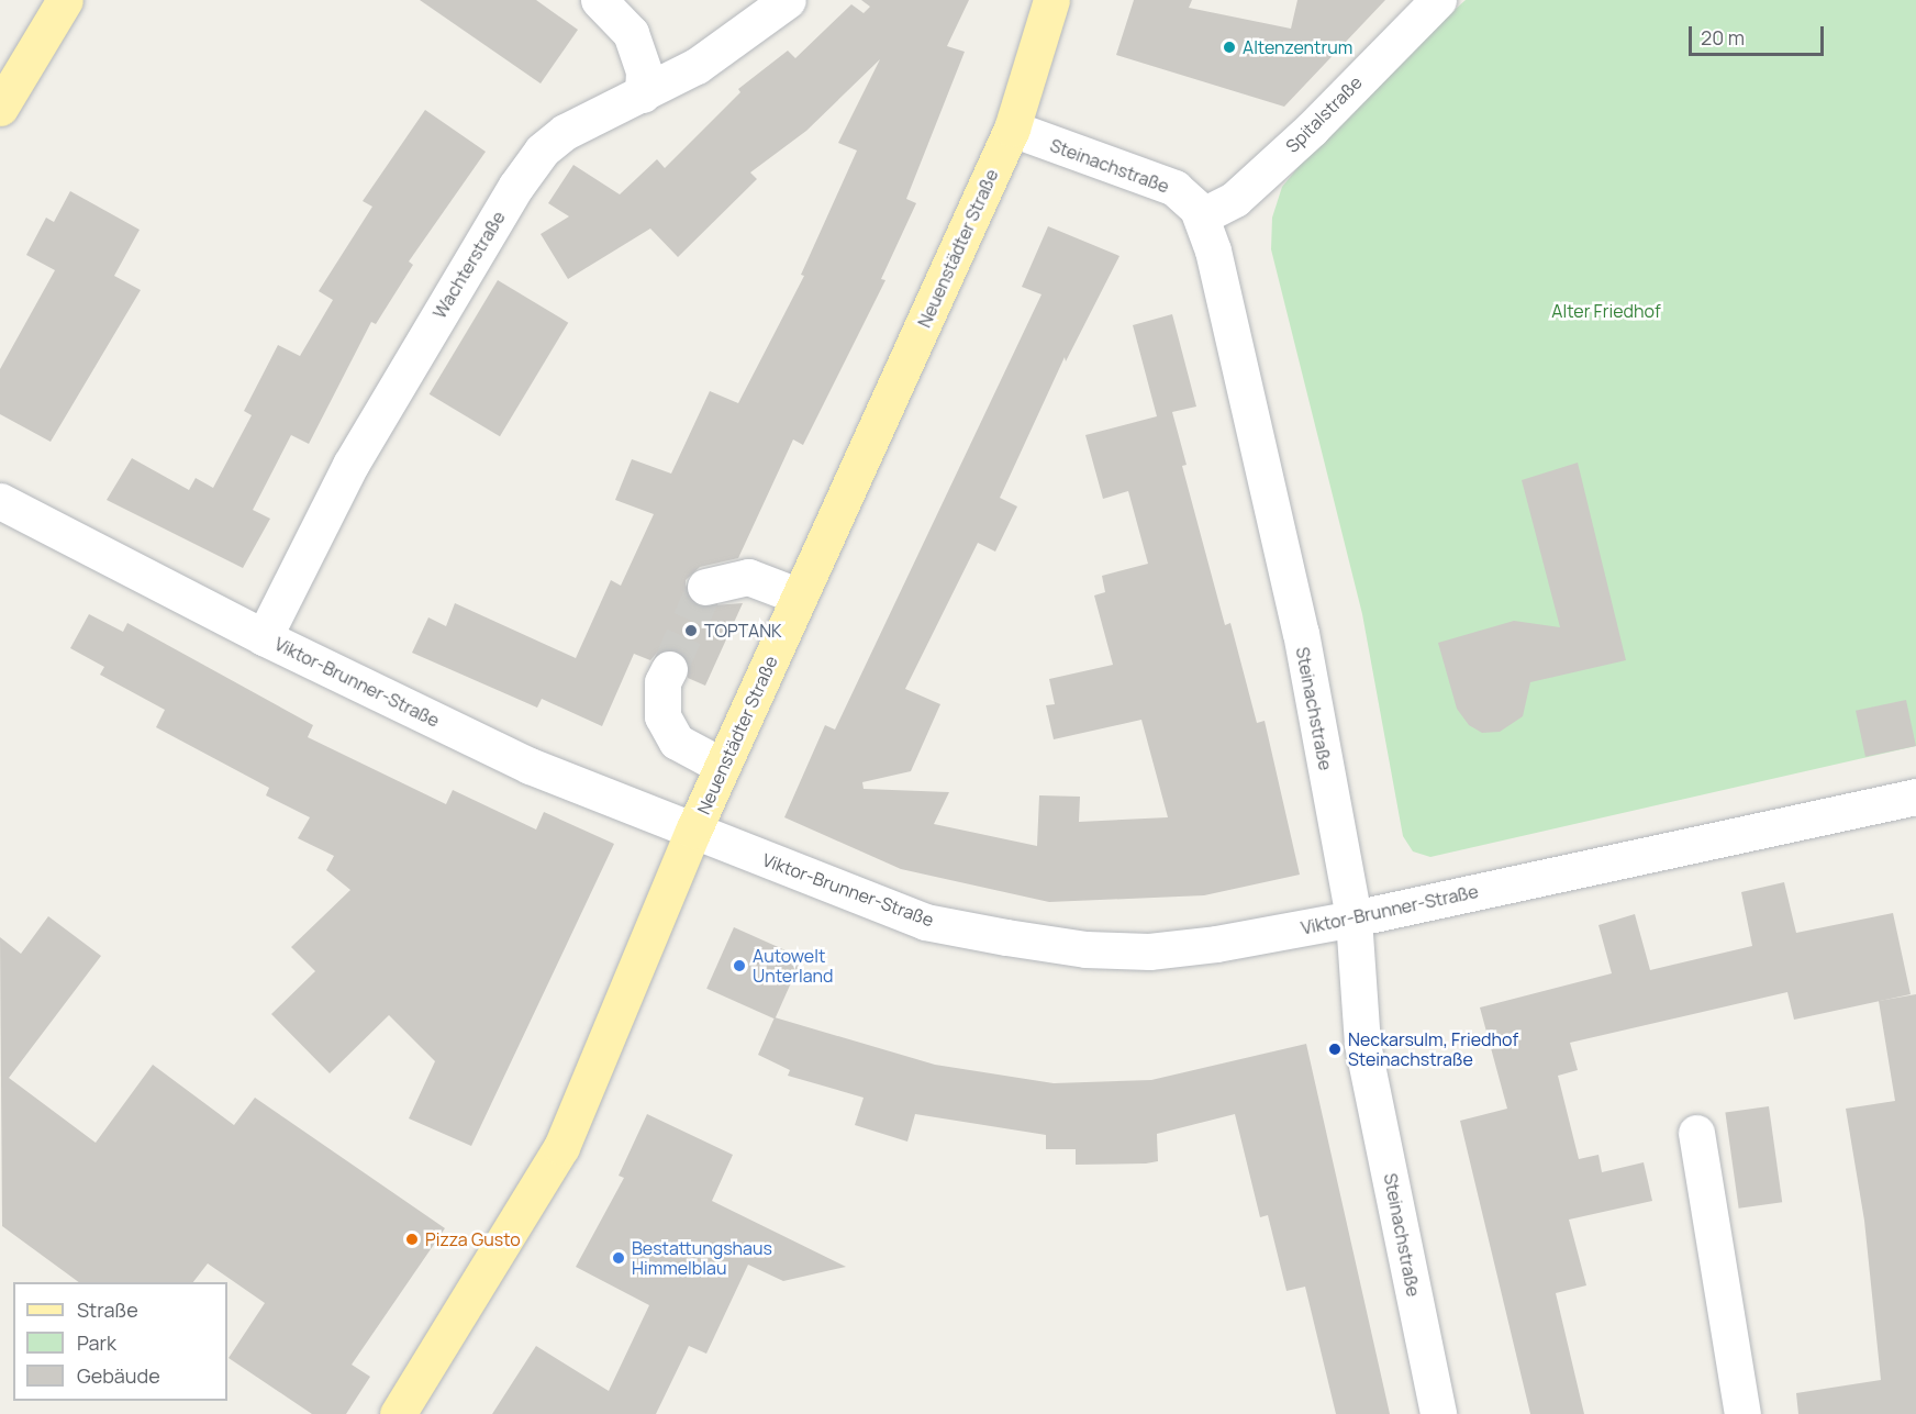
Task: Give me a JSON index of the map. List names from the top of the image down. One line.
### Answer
{"streets":{"main road":["Neuenstädter Straße"],"street":["Spitalstraße","Steinachstraße","Wachterstraße","Viktor-Brunner-Straße"]},"crossings":[["Spitalstraße","Steinachstraße"],["Steinachstraße","Neuenstädter Straße"],["Steinachstraße","Viktor-Brunner-Straße"],["Neuenstädter Straße","Viktor-Brunner-Straße"],["Wachterstraße","Viktor-Brunner-Straße"]],"parks":["Alter Friedhof"],"places":["Altenzentrum","TOPTANK","Autowelt Unterland","Neckarsulm, Friedhof Steinachstraße","Pizza Gusto","Bestattungshaus Himmelblau"],"legend":["Straße","Park","Gebäude"],"scale_bar":"20 m"}
